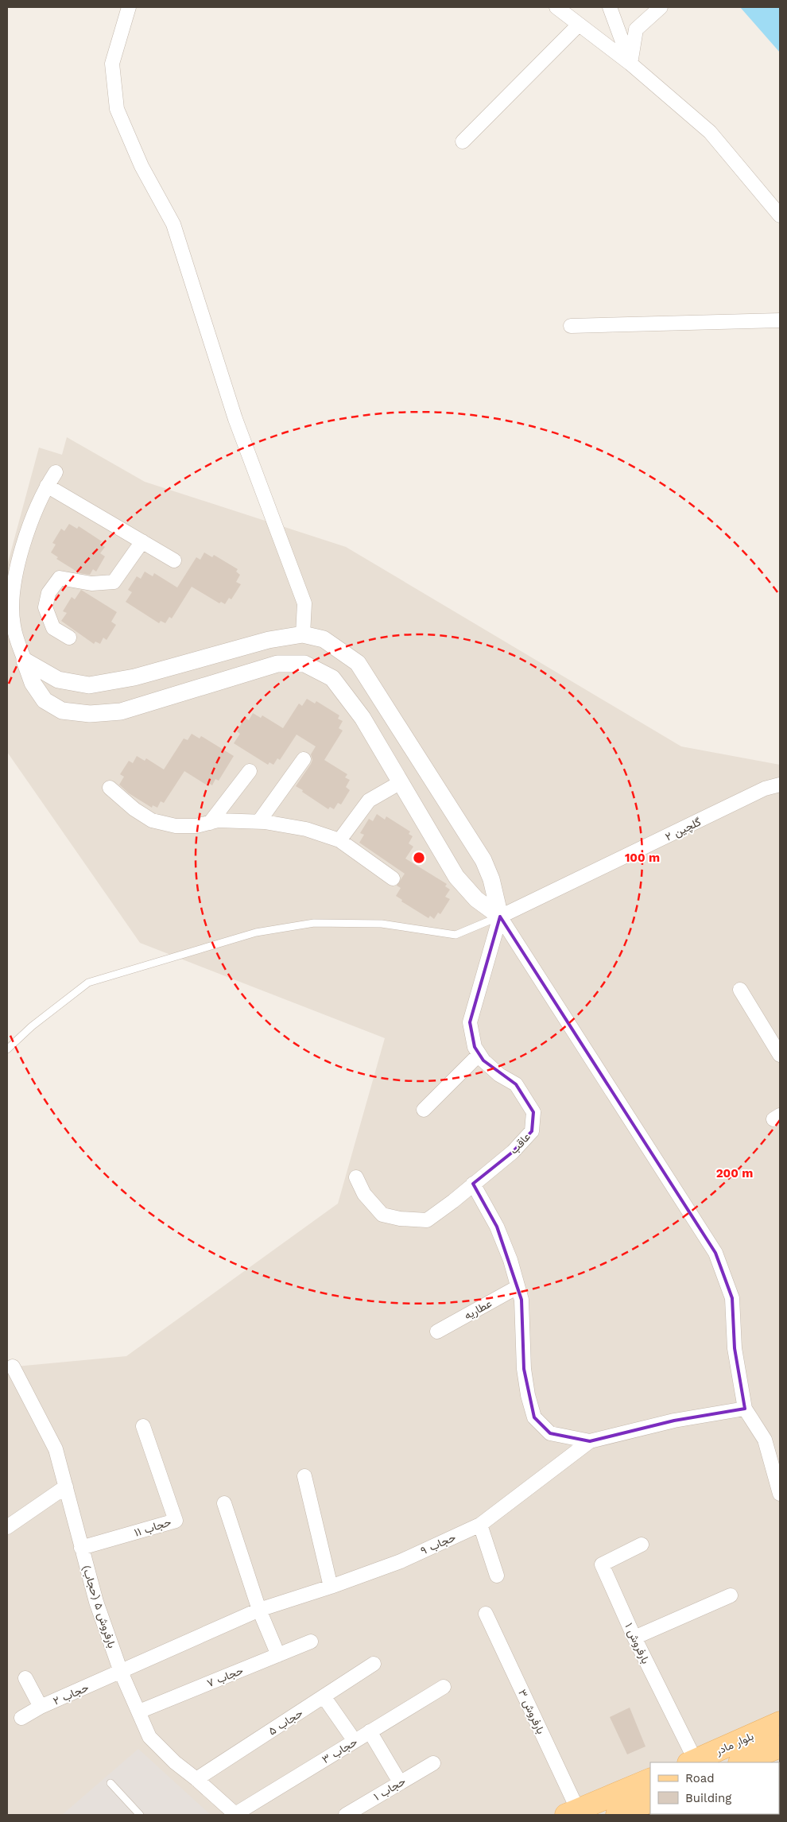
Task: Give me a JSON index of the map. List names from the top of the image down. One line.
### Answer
{"streets":{"main road":["بلوار مادر"],"street":["گلچین ۲","عاقب","عطاریه","حجاب ۱۱","حجاب ۹","بارفروش ۵ (حجاب)","بارفروش ۱","حجاب ۷","حجاب ۲","بارفروش ۳","حجاب ۵","حجاب ۳","حجاب ۱"]},"crossings":[["گلچین ۲","عاقب"],["حجاب ۱۱","بارفروش ۵ (حجاب)"],["حجاب ۹","بارفروش ۵ (حجاب)"],["حجاب ۹","حجاب ۲"],["بارفروش ۵ (حجاب)","حجاب ۷"],["بارفروش ۵ (حجاب)","حجاب ۲"],["بارفروش ۵ (حجاب)","حجاب ۵"],["بارفروش ۵ (حجاب)","حجاب ۳"],["بارفروش ۱","بلوار مادر"]],"legend":["Road","Building"],"rings":["100 m","200 m"]}
